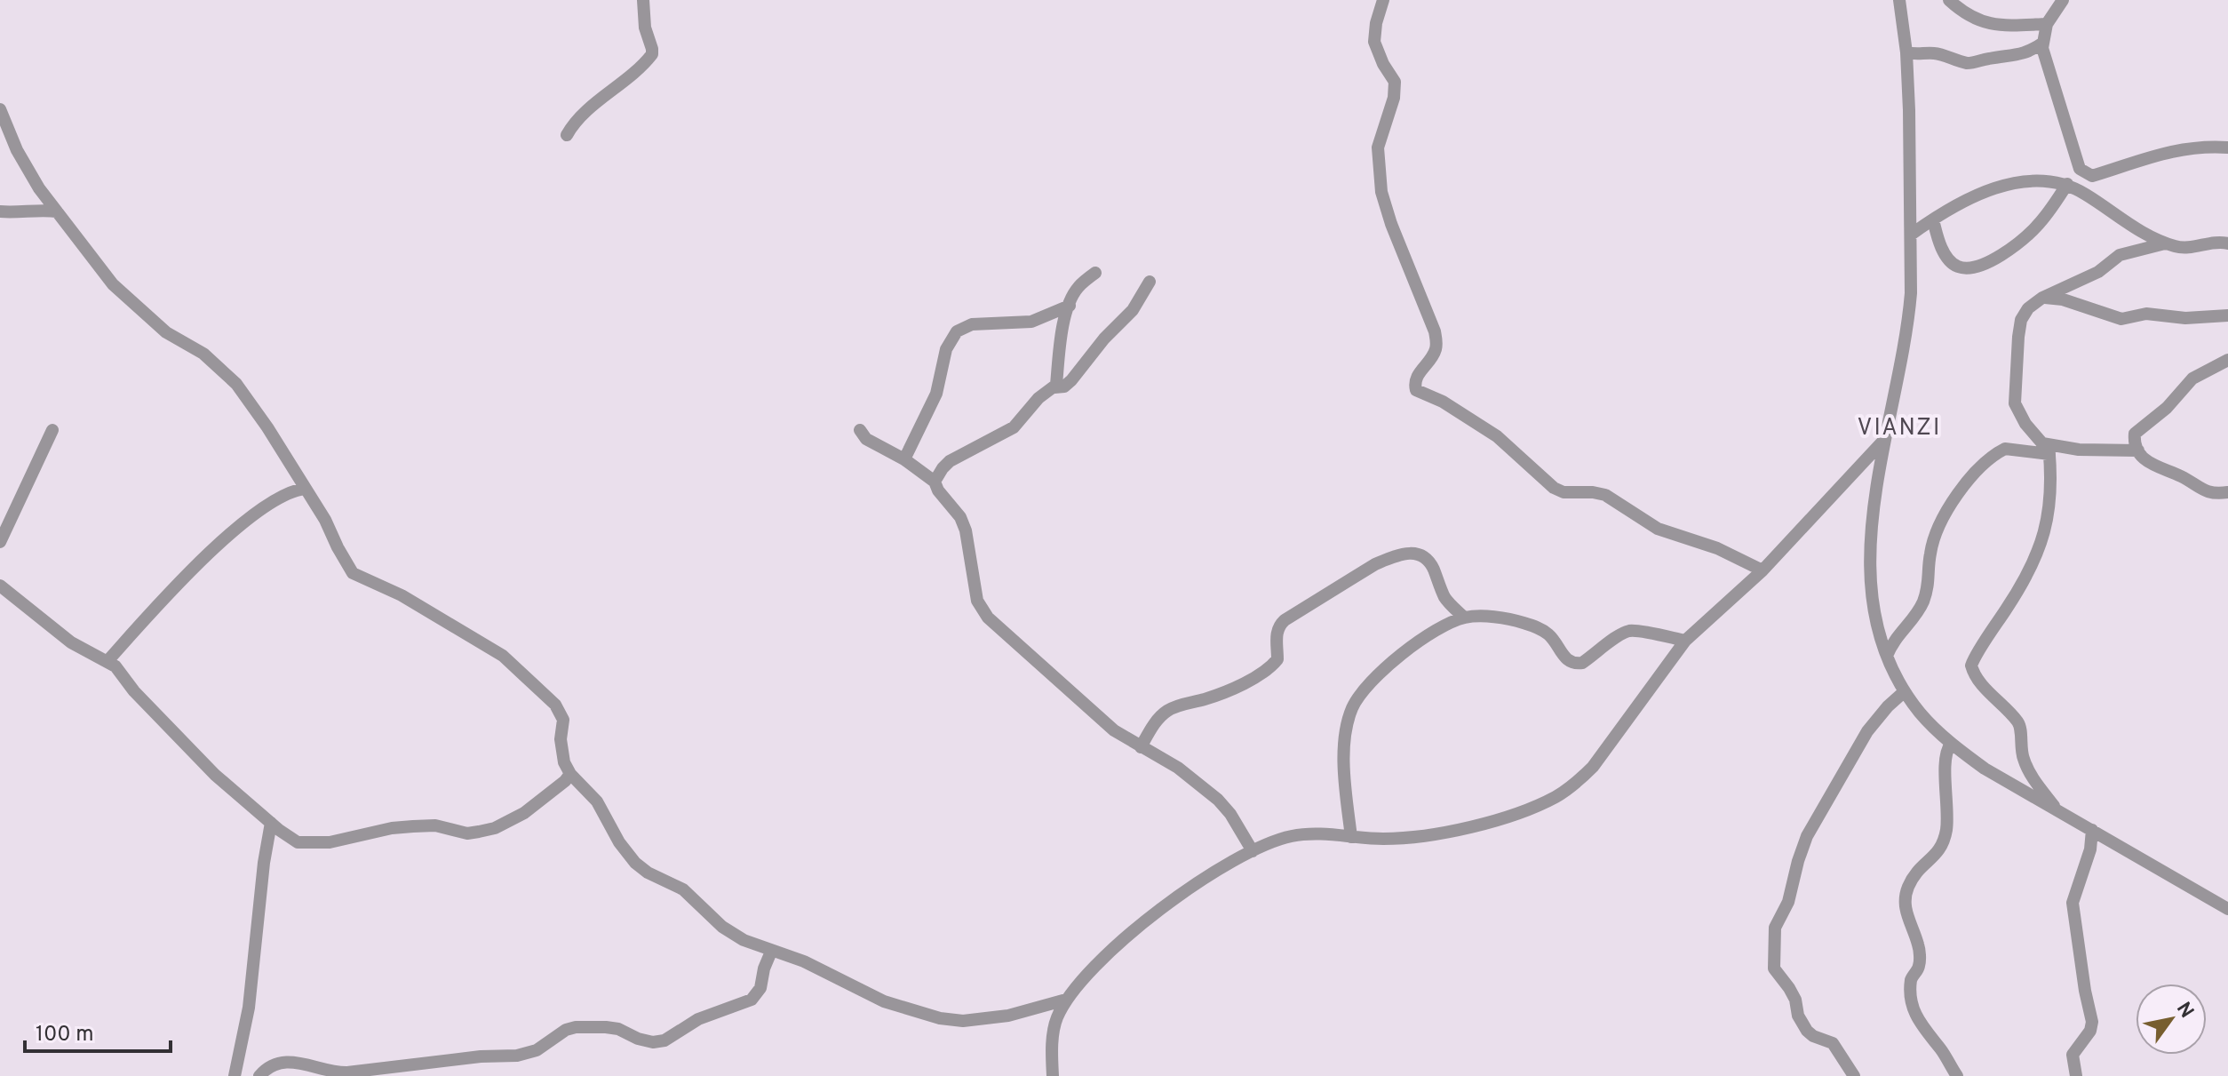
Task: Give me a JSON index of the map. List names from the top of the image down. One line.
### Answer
{"districts":["VIANZI"],"scale_bar":"100 m","north":"top right"}
